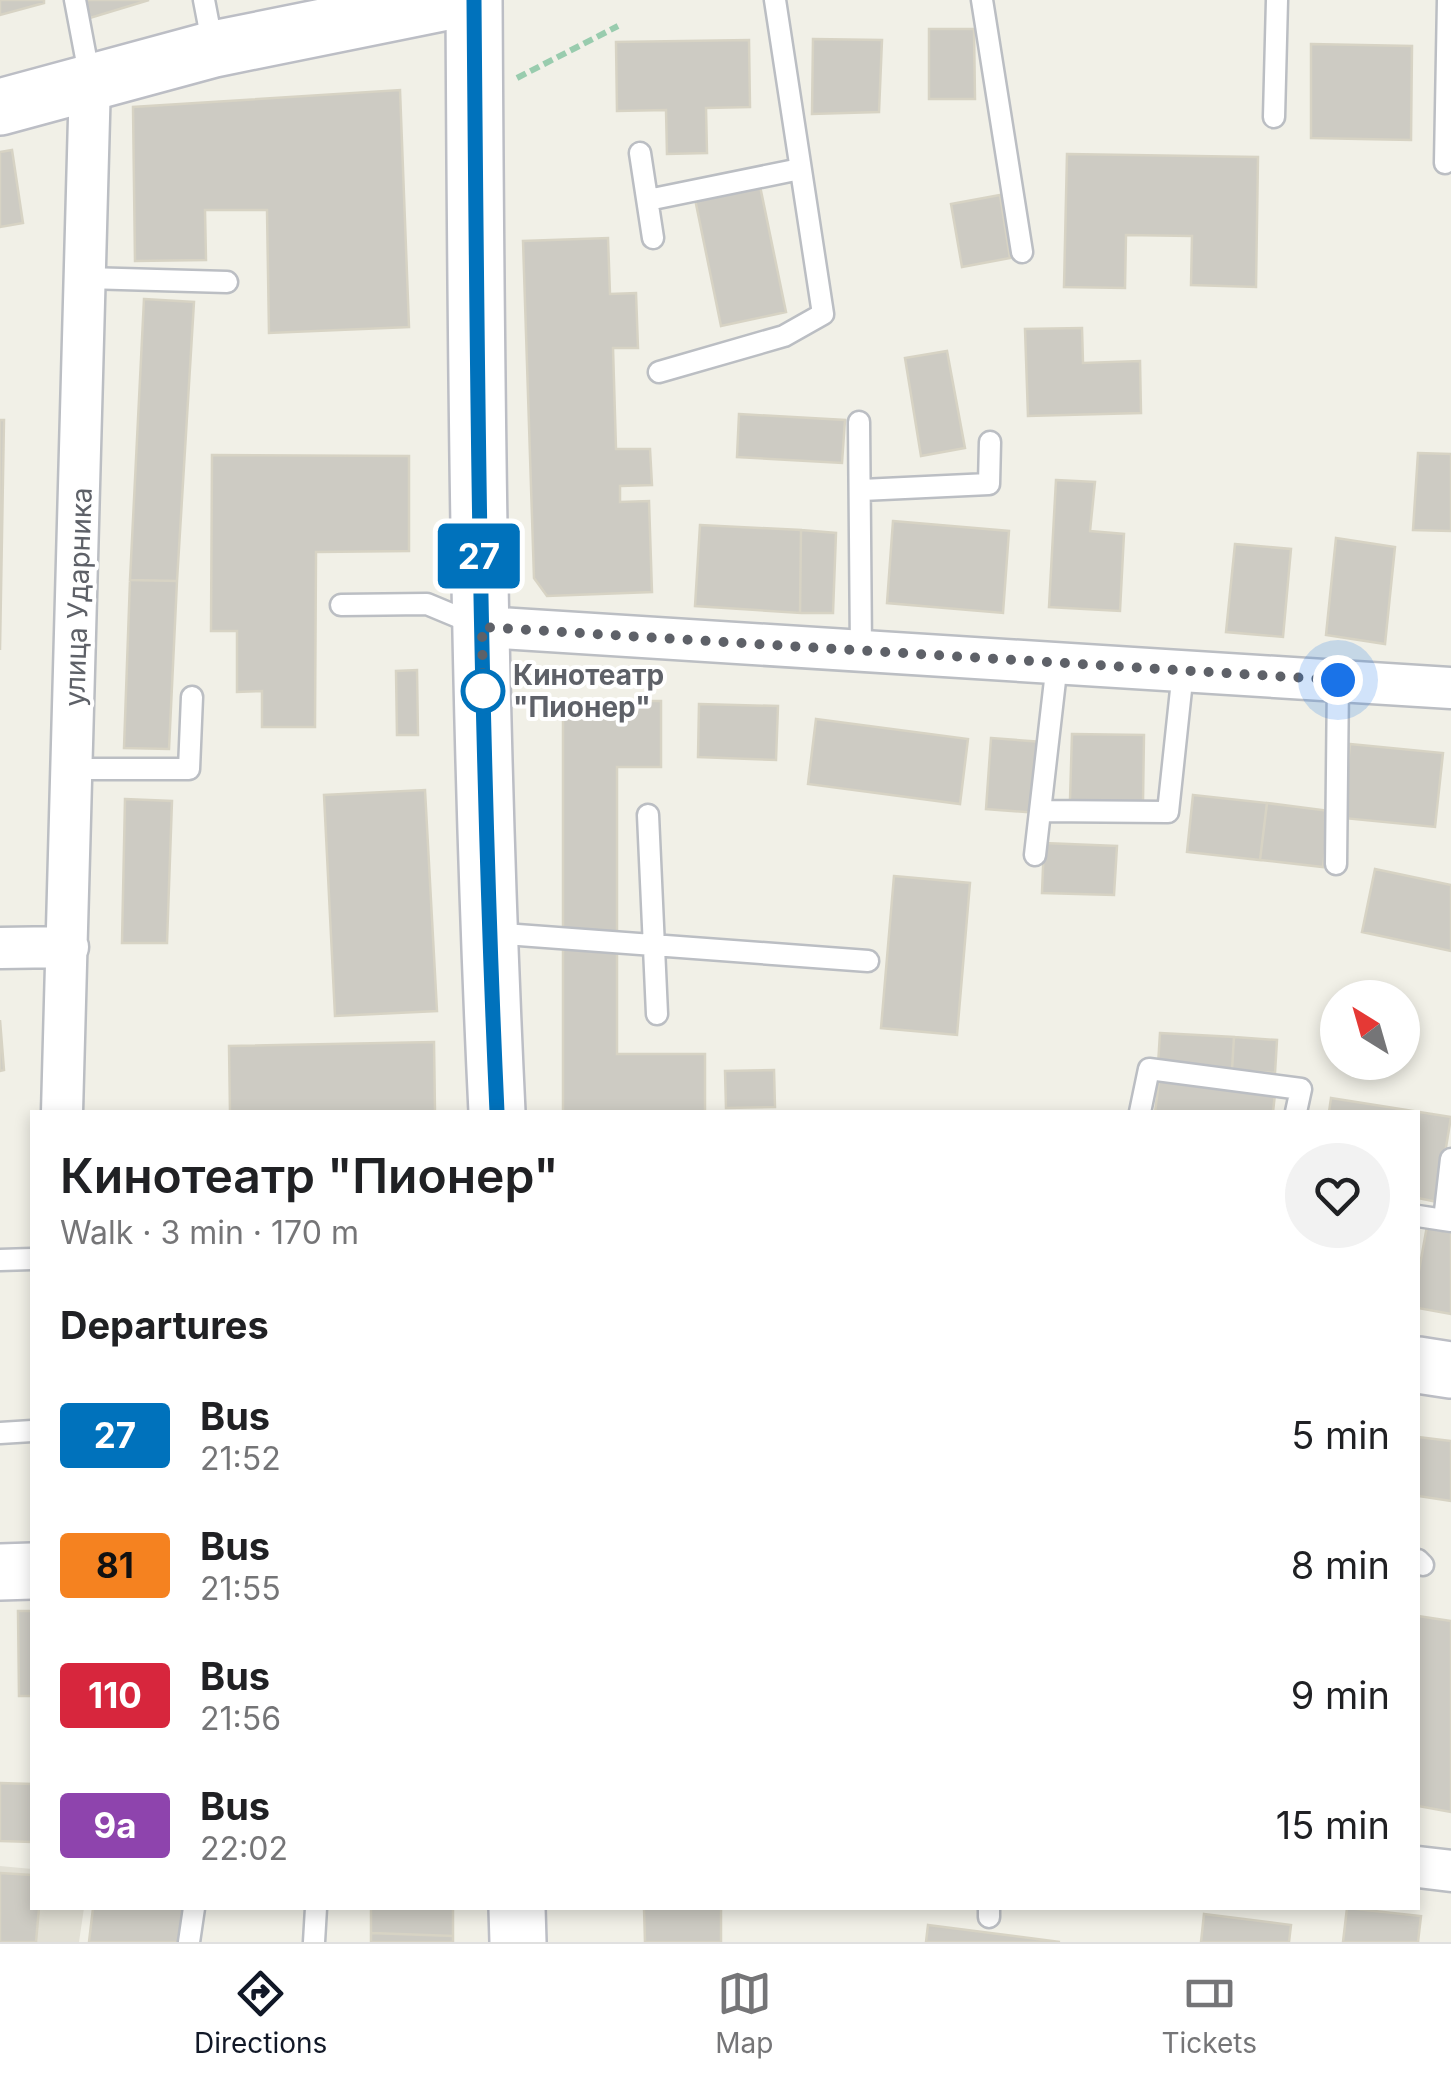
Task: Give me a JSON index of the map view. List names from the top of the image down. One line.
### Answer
{"streets":{"street":["улица Ударника"]},"places":["Кинотеатр \"Пионер\""],"lines":["bus line 27"],"north":"top left","page":{"on_map":"27","heading":[["Кинотеатр \"Пионер\"","Walk · 3 min · 170 m"],"Departures"],"list":[{"mark":"27","name":"Bus","note":"21:52","value":"5 min"},{"mark":"81","name":"Bus","note":"21:55","value":"8 min"},{"mark":"110","name":"Bus","note":"21:56","value":"9 min"},{"mark":"9а","name":"Bus","note":"22:02","value":"15 min"}],"tabs":["Directions","Map","Tickets"]}}
